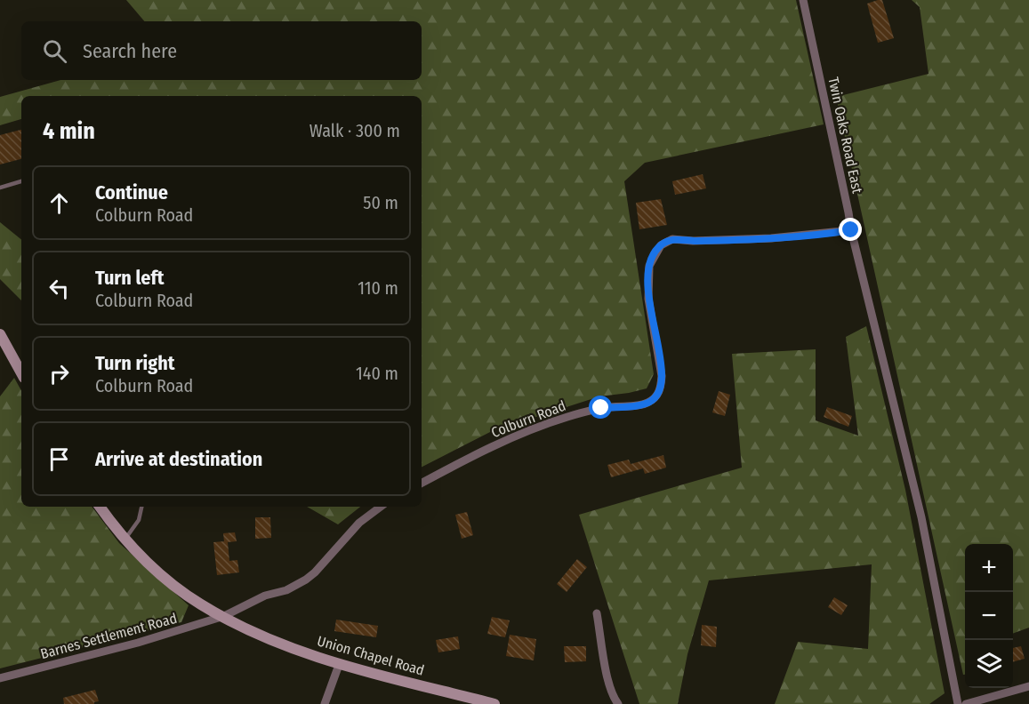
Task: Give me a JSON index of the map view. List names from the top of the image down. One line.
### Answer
{"streets":{"street":["Twin Oaks Road East","Colburn Road","Barnes Settlement Road","Union Chapel Road"]},"crossings":[["Twin Oaks Road East","Colburn Road"],["Barnes Settlement Road","Union Chapel Road"]],"page":{"search":"Search here","heading":["4 min","Walk · 300 m"],"list":[["Continue","Colburn Road","50 m"],["Turn left","Colburn Road","110 m"],["Turn right","Colburn Road","140 m"],"Arrive at destination"],"map_buttons":["+","−"]}}
